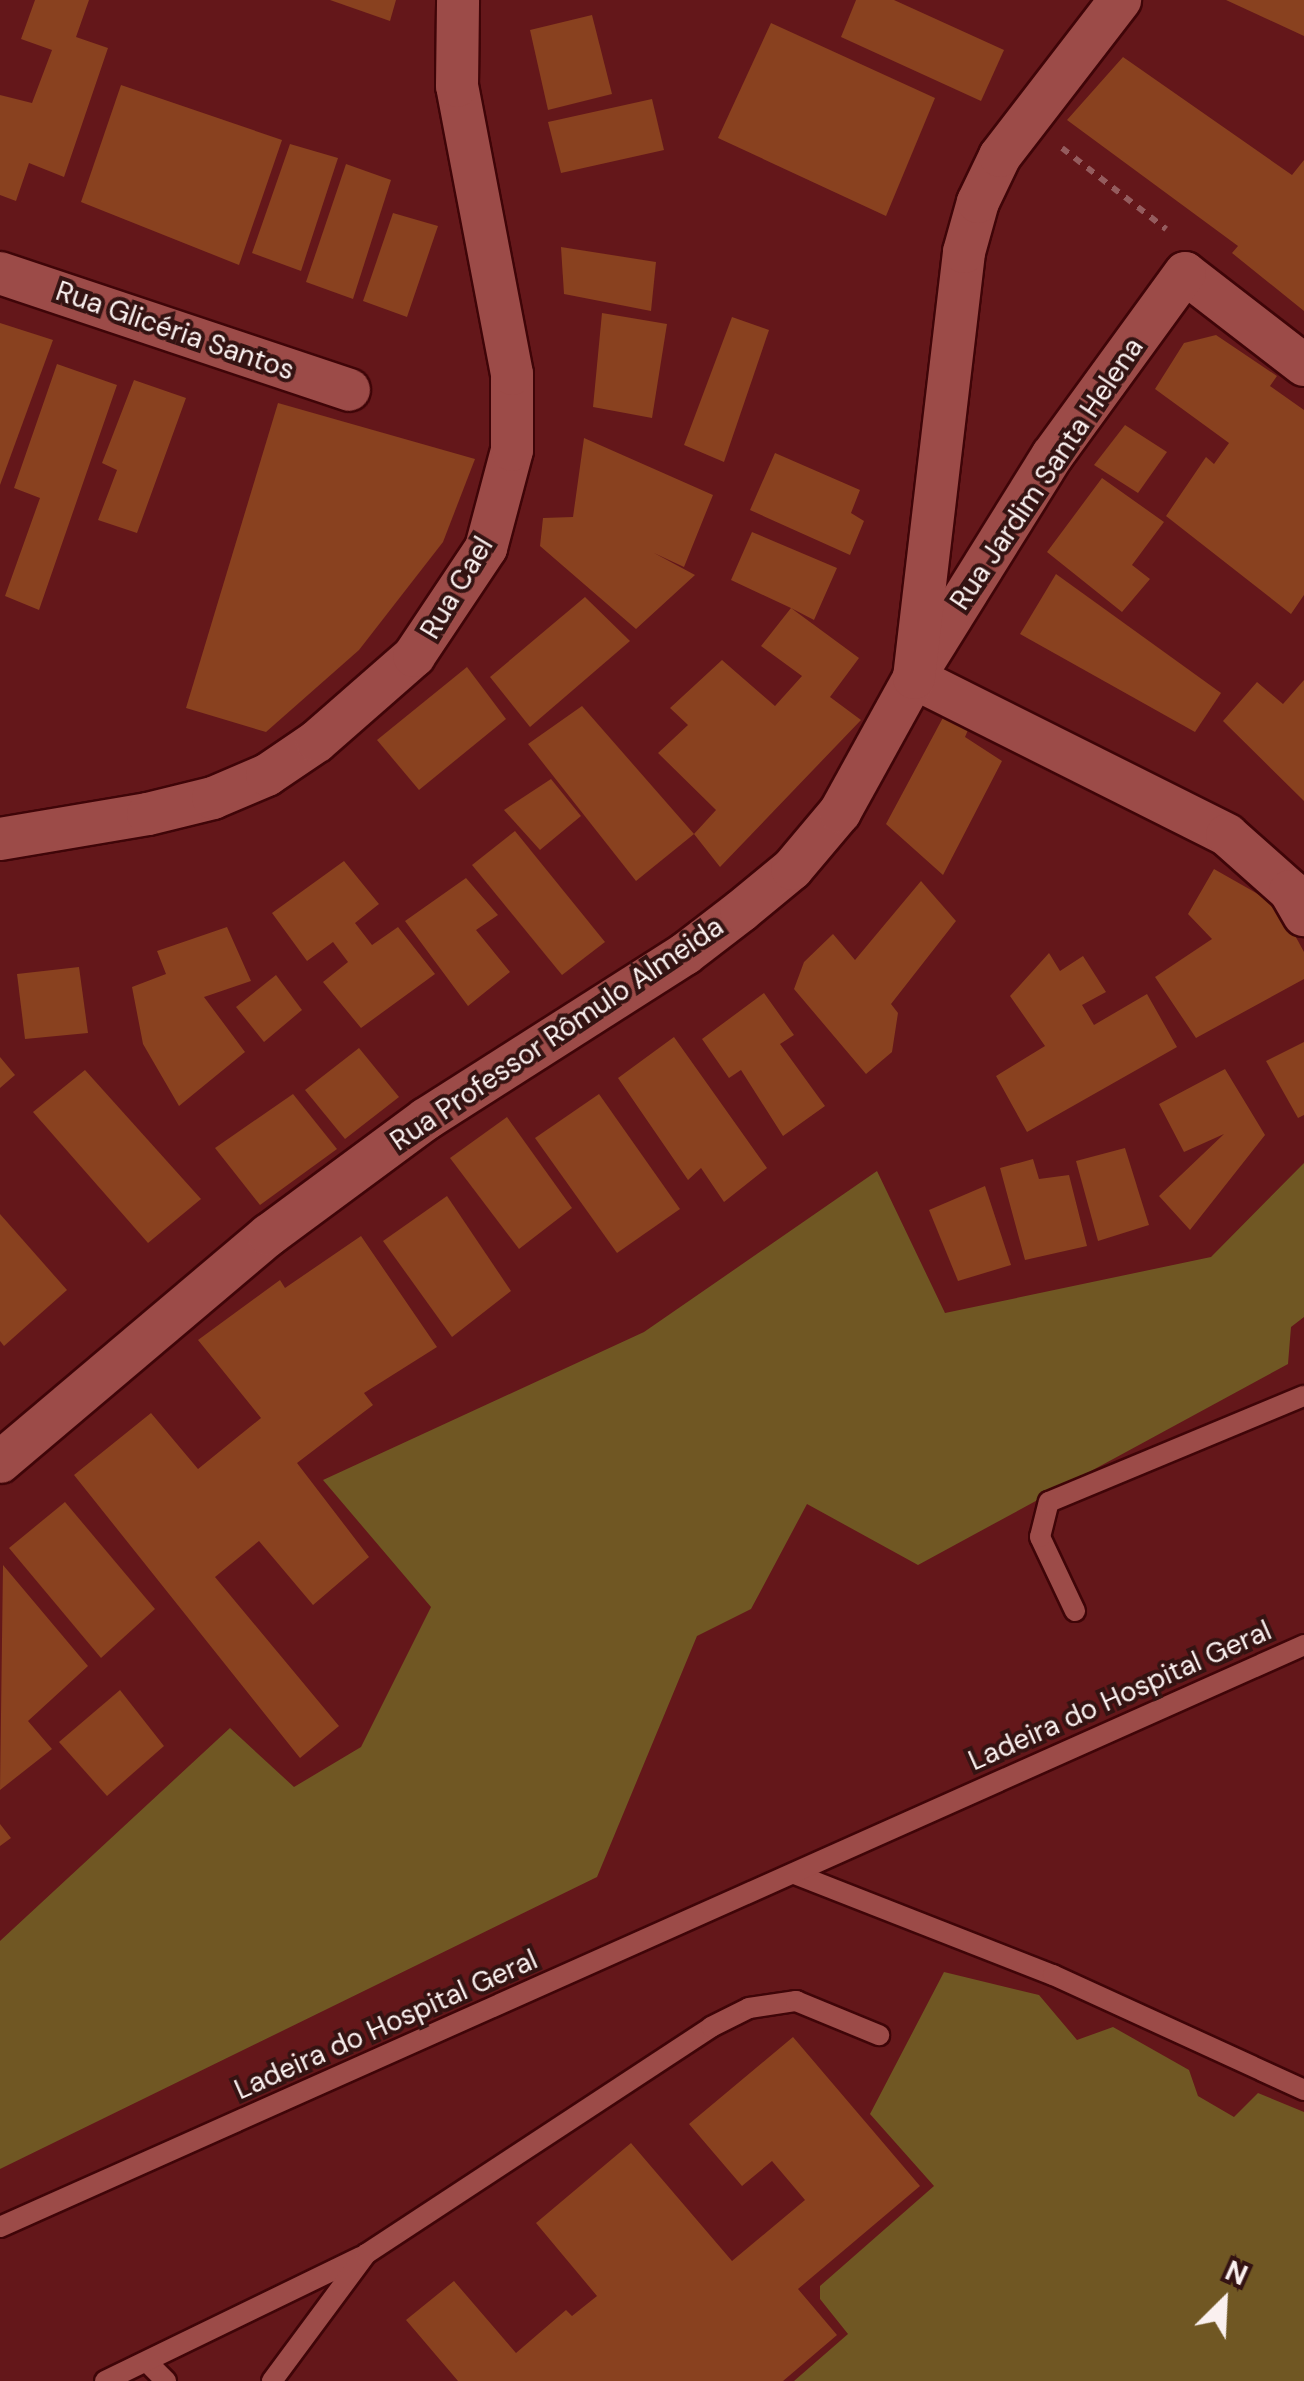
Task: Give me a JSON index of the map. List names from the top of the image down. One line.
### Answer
{"streets":{"street":["Rua Glicéria Santos","Rua Jardim Santa Helena","Rua Cael","Rua Professor Rômulo Almeida"],"lane":["Ladeira do Hospital Geral"]},"crossings":[["Rua Jardim Santa Helena","Rua Professor Rômulo Almeida"]],"north":"top right"}
